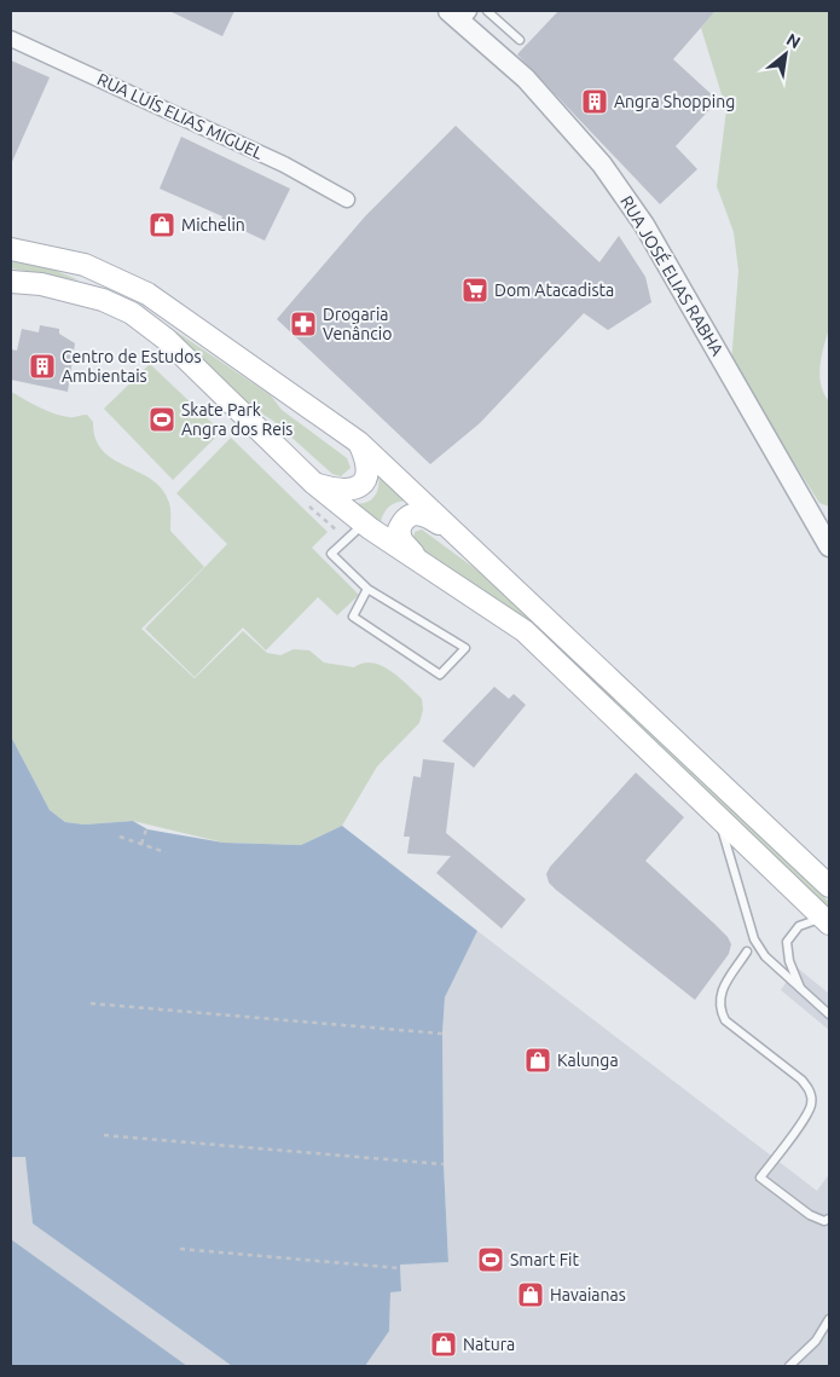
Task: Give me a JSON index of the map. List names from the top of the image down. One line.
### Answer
{"streets":{"street":["RUA LUÍS ELIAS MIGUEL","RUA JOSÉ ELIAS RABHA"]},"places":{"building":["Angra Shopping","Centro de Estudos Ambientais"],"shop":["Michelin","Kalunga","Havaianas","Natura"],"supermarket":["Dom Atacadista"],"pharmacy":["Drogaria Venâncio"],"sports":["Skate Park Angra dos Reis","Smart Fit"]},"north":"top right"}
